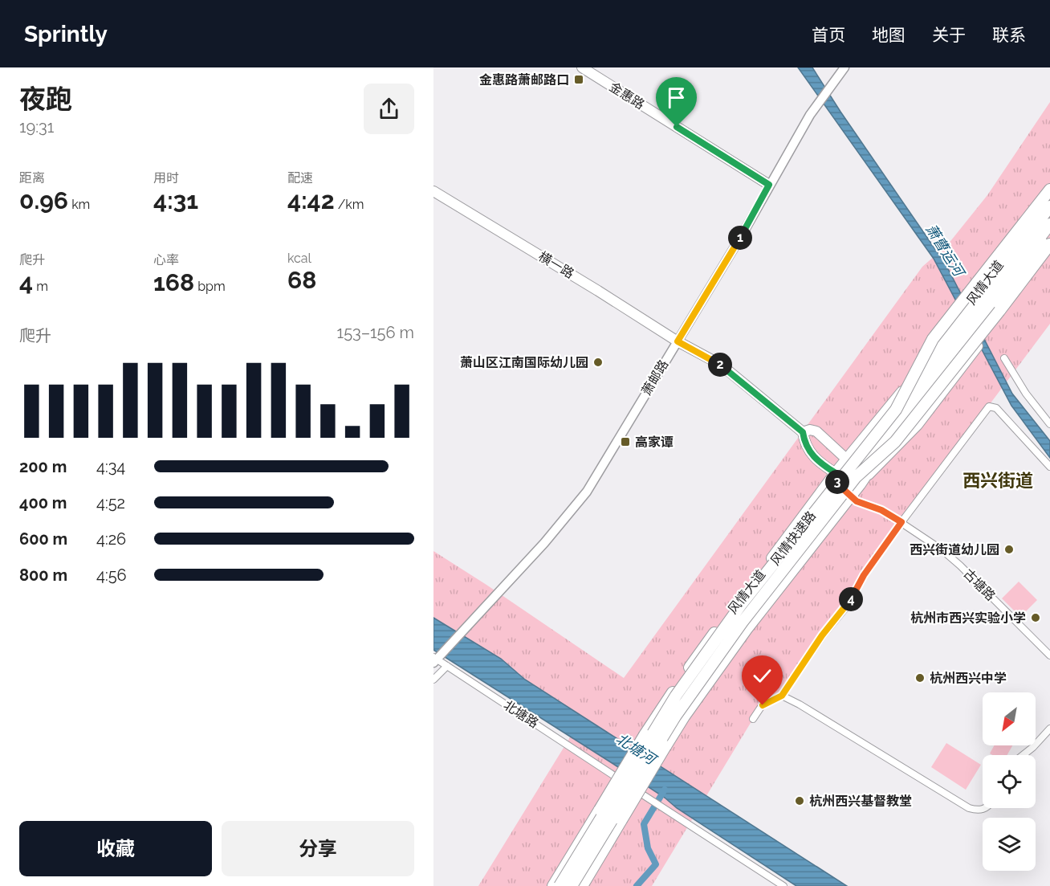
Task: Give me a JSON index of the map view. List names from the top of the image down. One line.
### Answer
{"streets":{"main road":["金惠路","横一路","风情大道","风情快速路"],"street":["萧邮路","古塘路","北塘路"]},"crossings":[["金惠路","萧邮路"],["横一路","萧邮路"],["风情大道","风情快速路"],["风情大道","古塘路"],["萧邮路","北塘路"]],"districts":["西兴街道"],"water":["萧曹运河","北塘河"],"places":{"transit":["金惠路萧邮路口","高家谭"],"other":["萧山区江南国际幼儿园","西兴街道幼儿园","杭州市西兴实验小学","杭州西兴中学","杭州西兴基督教堂"]},"north":"bottom left","page":{"header":"Sprintly","nav":["首页","地图","关于","联系"],"heading":["夜跑","19:31"],"stats":[["距离","0.96 km"],["用时","4:31"],["配速","4:42 /km"],["爬升","4 m"],["心率","168 bpm"],["kcal","68"]],"pins":["1","2","3","4"],"chart":["爬升","153–156 m"],"list":[{"name":"200 m","note":"4:34"},{"name":"400 m","note":"4:52"},{"name":"600 m","note":"4:26"},{"name":"800 m","note":"4:56"}],"buttons":["收藏","分享"]}}
